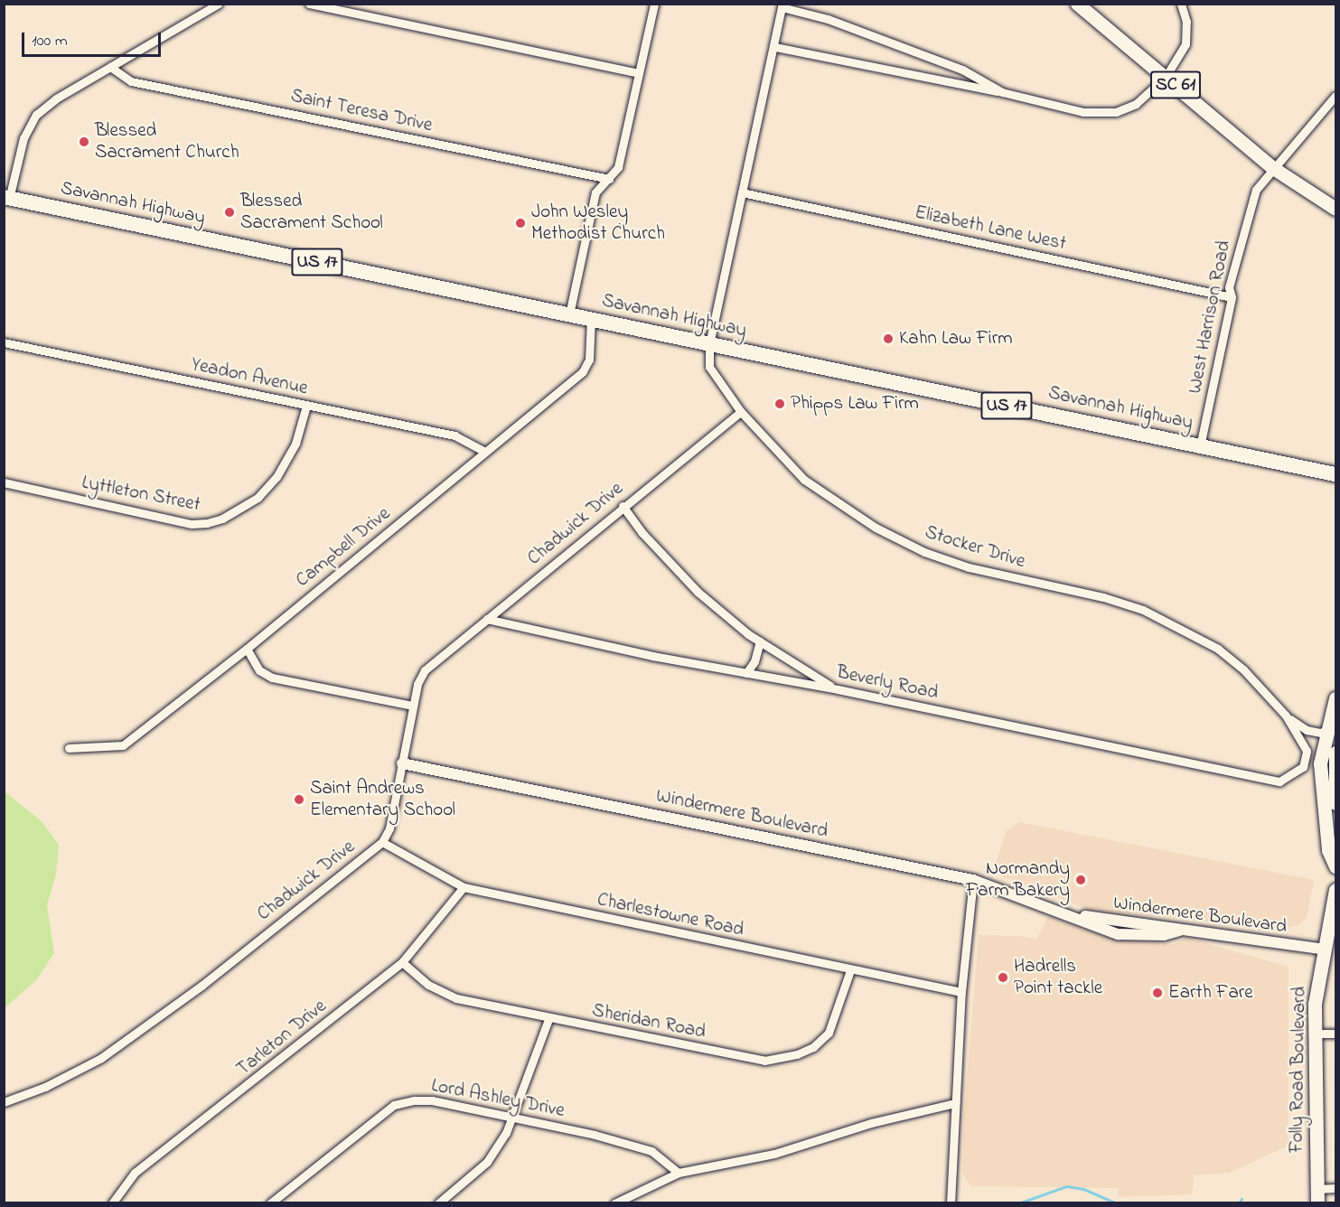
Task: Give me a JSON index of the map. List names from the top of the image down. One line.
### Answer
{"streets":{"highway":["Savannah Highway","US 17"],"main road":["SC 61","Folly Road Boulevard"],"street":["Saint Teresa Drive","Elizabeth Lane West","West Harrison Road","Yeadon Avenue","Lyttleton Street","Chadwick Drive","Campbell Drive","Stocker Drive","Beverly Road","Windermere Boulevard","Charlestowne Road","Sheridan Road","Tarleton Drive","Lord Ashley Drive"]},"crossings":[["SC 61","West Harrison Road"],["Savannah Highway","West Harrison Road"],["Savannah Highway","Campbell Drive"],["Savannah Highway","Stocker Drive"],["Elizabeth Lane West","West Harrison Road"],["Elizabeth Lane West","Stocker Drive"],["Yeadon Avenue","Lyttleton Street"],["Yeadon Avenue","Campbell Drive"],["Chadwick Drive","Stocker Drive"],["Chadwick Drive","Beverly Road"],["Chadwick Drive","Windermere Boulevard"],["Chadwick Drive","Charlestowne Road"],["Stocker Drive","Beverly Road"],["Windermere Boulevard","Folly Road Boulevard"],["Charlestowne Road","Sheridan Road"],["Charlestowne Road","Tarleton Drive"],["Sheridan Road","Tarleton Drive"]],"places":["Blessed Sacrament Church","Blessed Sacrament School","John Wesley Methodist Church","Kahn Law Firm","Phipps Law Firm","Saint Andrews Elementary School","Normandy Farm Bakery","Hadrells Point tackle","Earth Fare"],"scale_bar":"100 m"}
